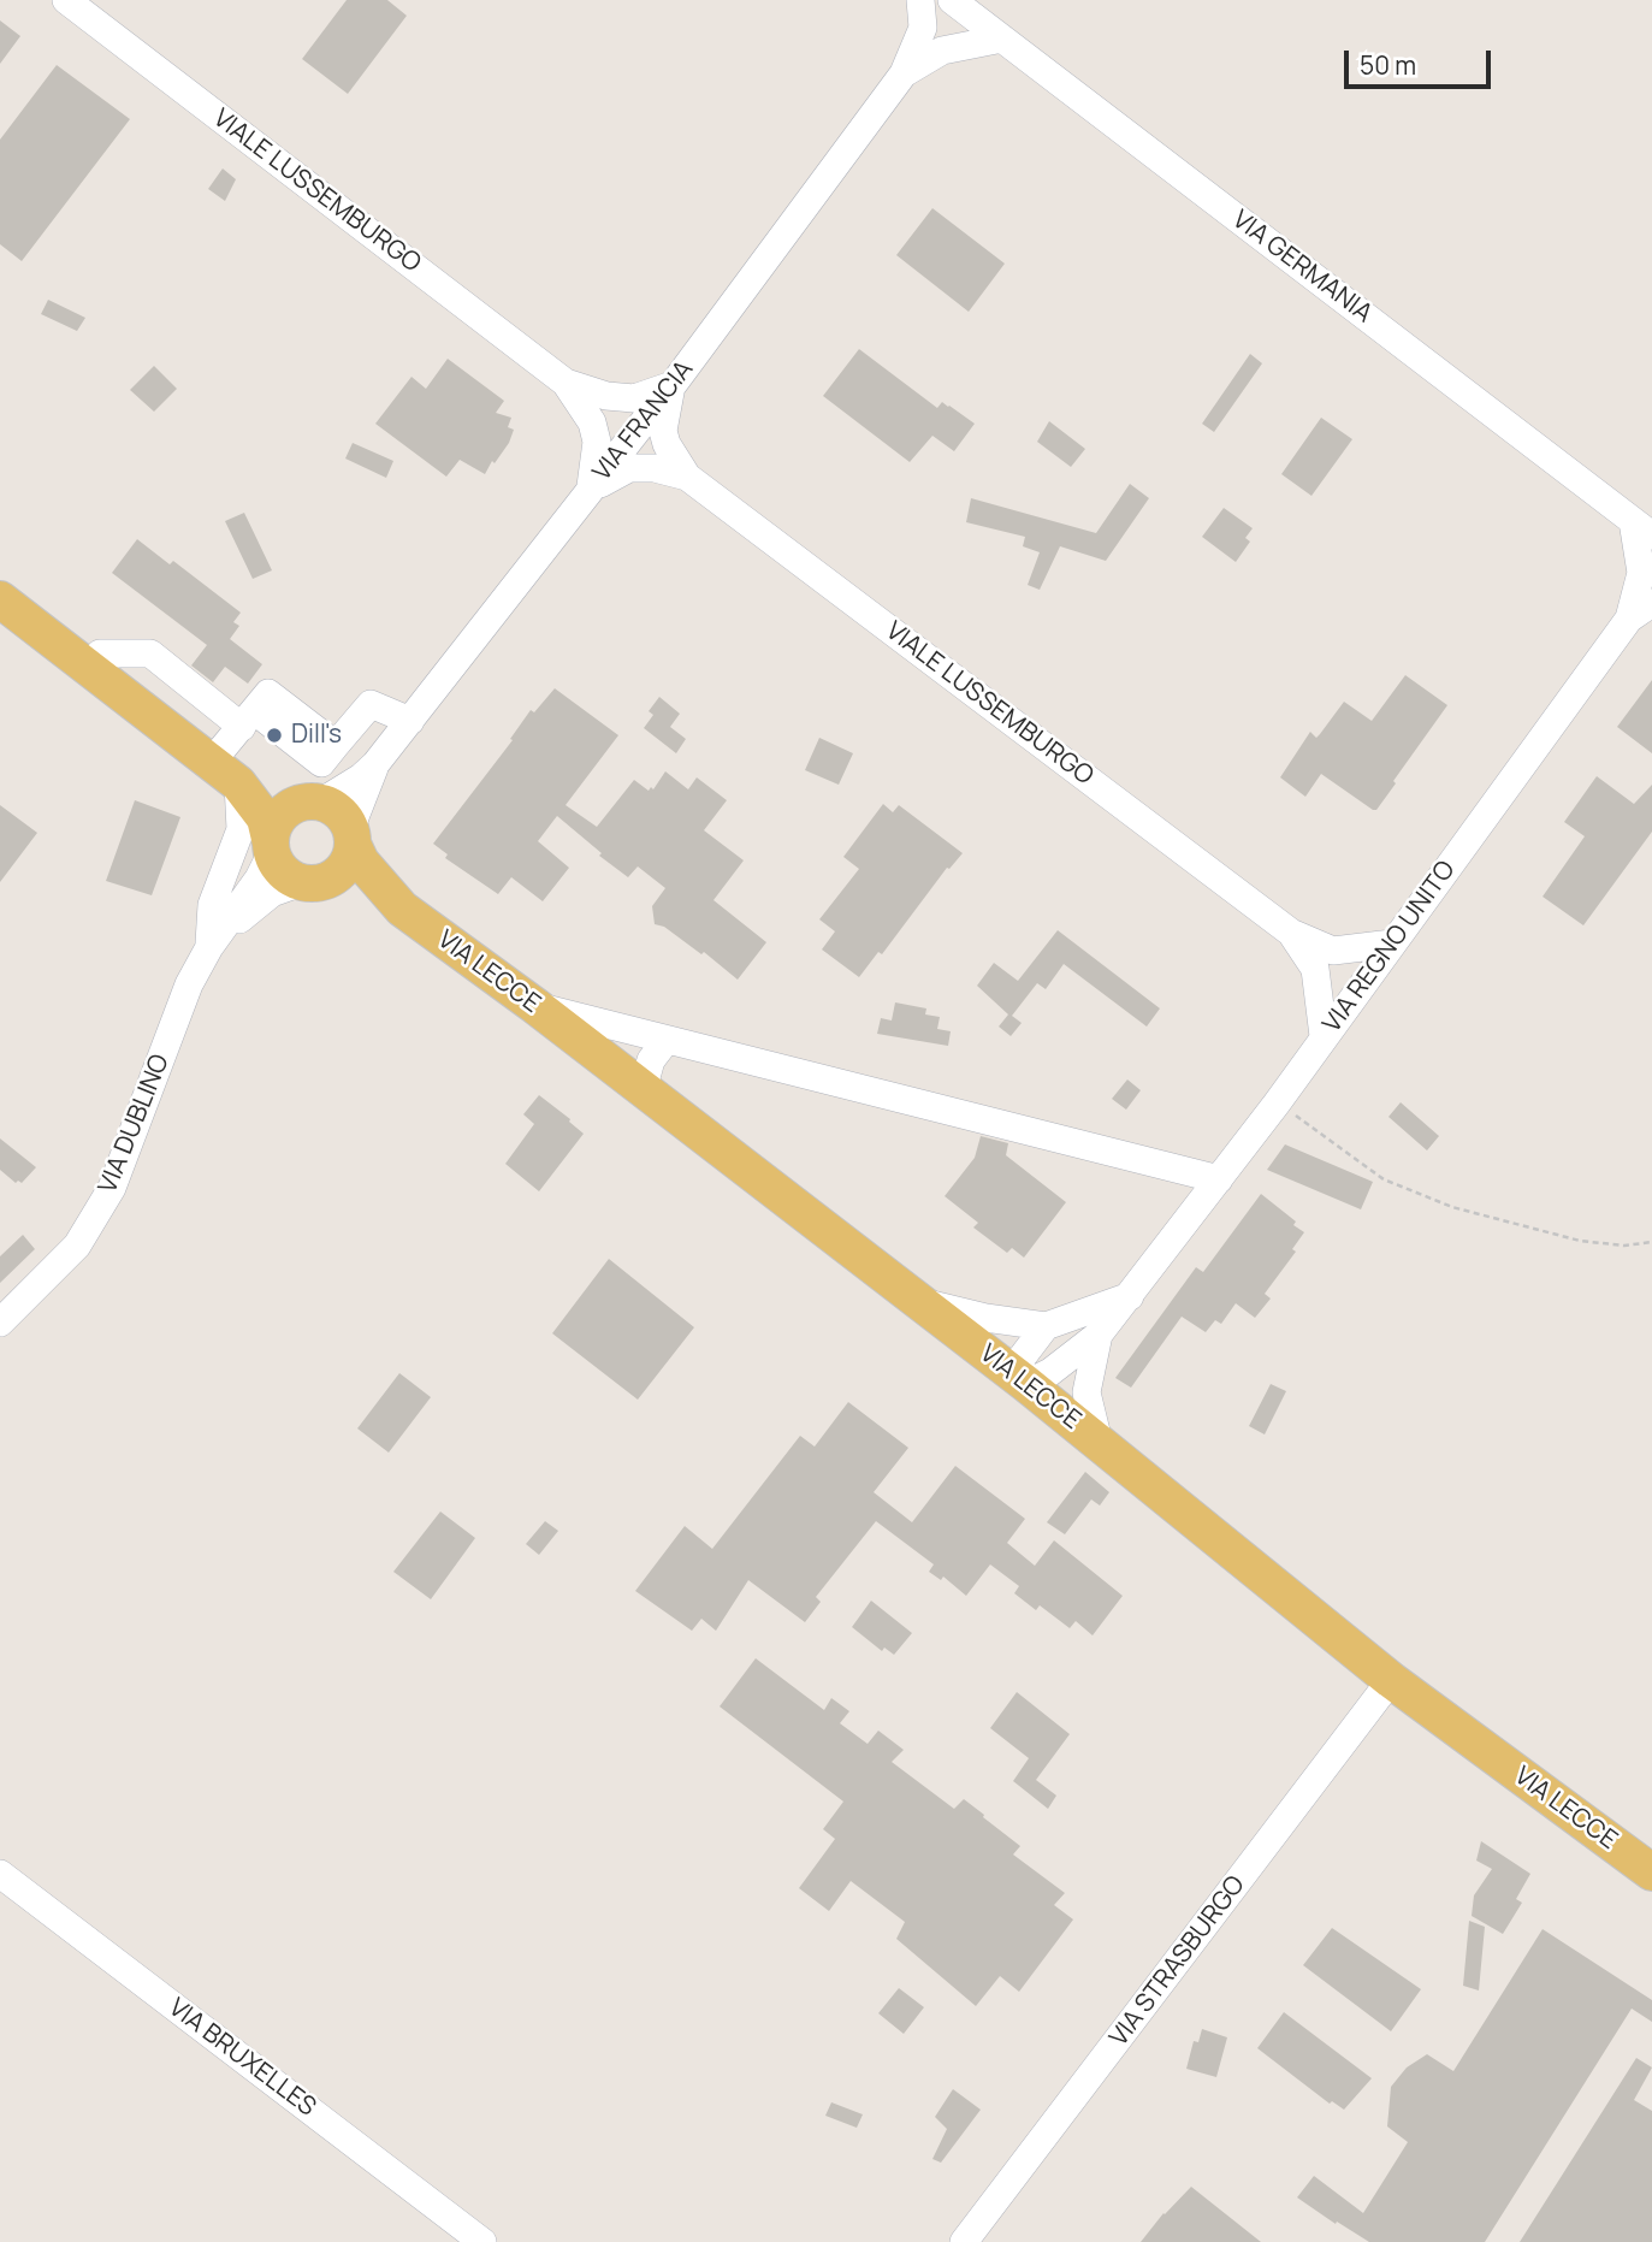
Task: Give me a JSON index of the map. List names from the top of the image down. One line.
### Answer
{"streets":{"main road":["VIA LECCE"],"street":["VIALE LUSSEMBURGO","VIA GERMANIA","VIA FRANCIA","VIA REGNO UNITO","VIA DUBLINO","VIA STRASBURGO","VIA BRUXELLES"]},"crossings":[["VIA LECCE","VIA DUBLINO"],["VIA LECCE","VIA STRASBURGO"]],"places":["Dill's"],"scale_bar":"50 m"}
